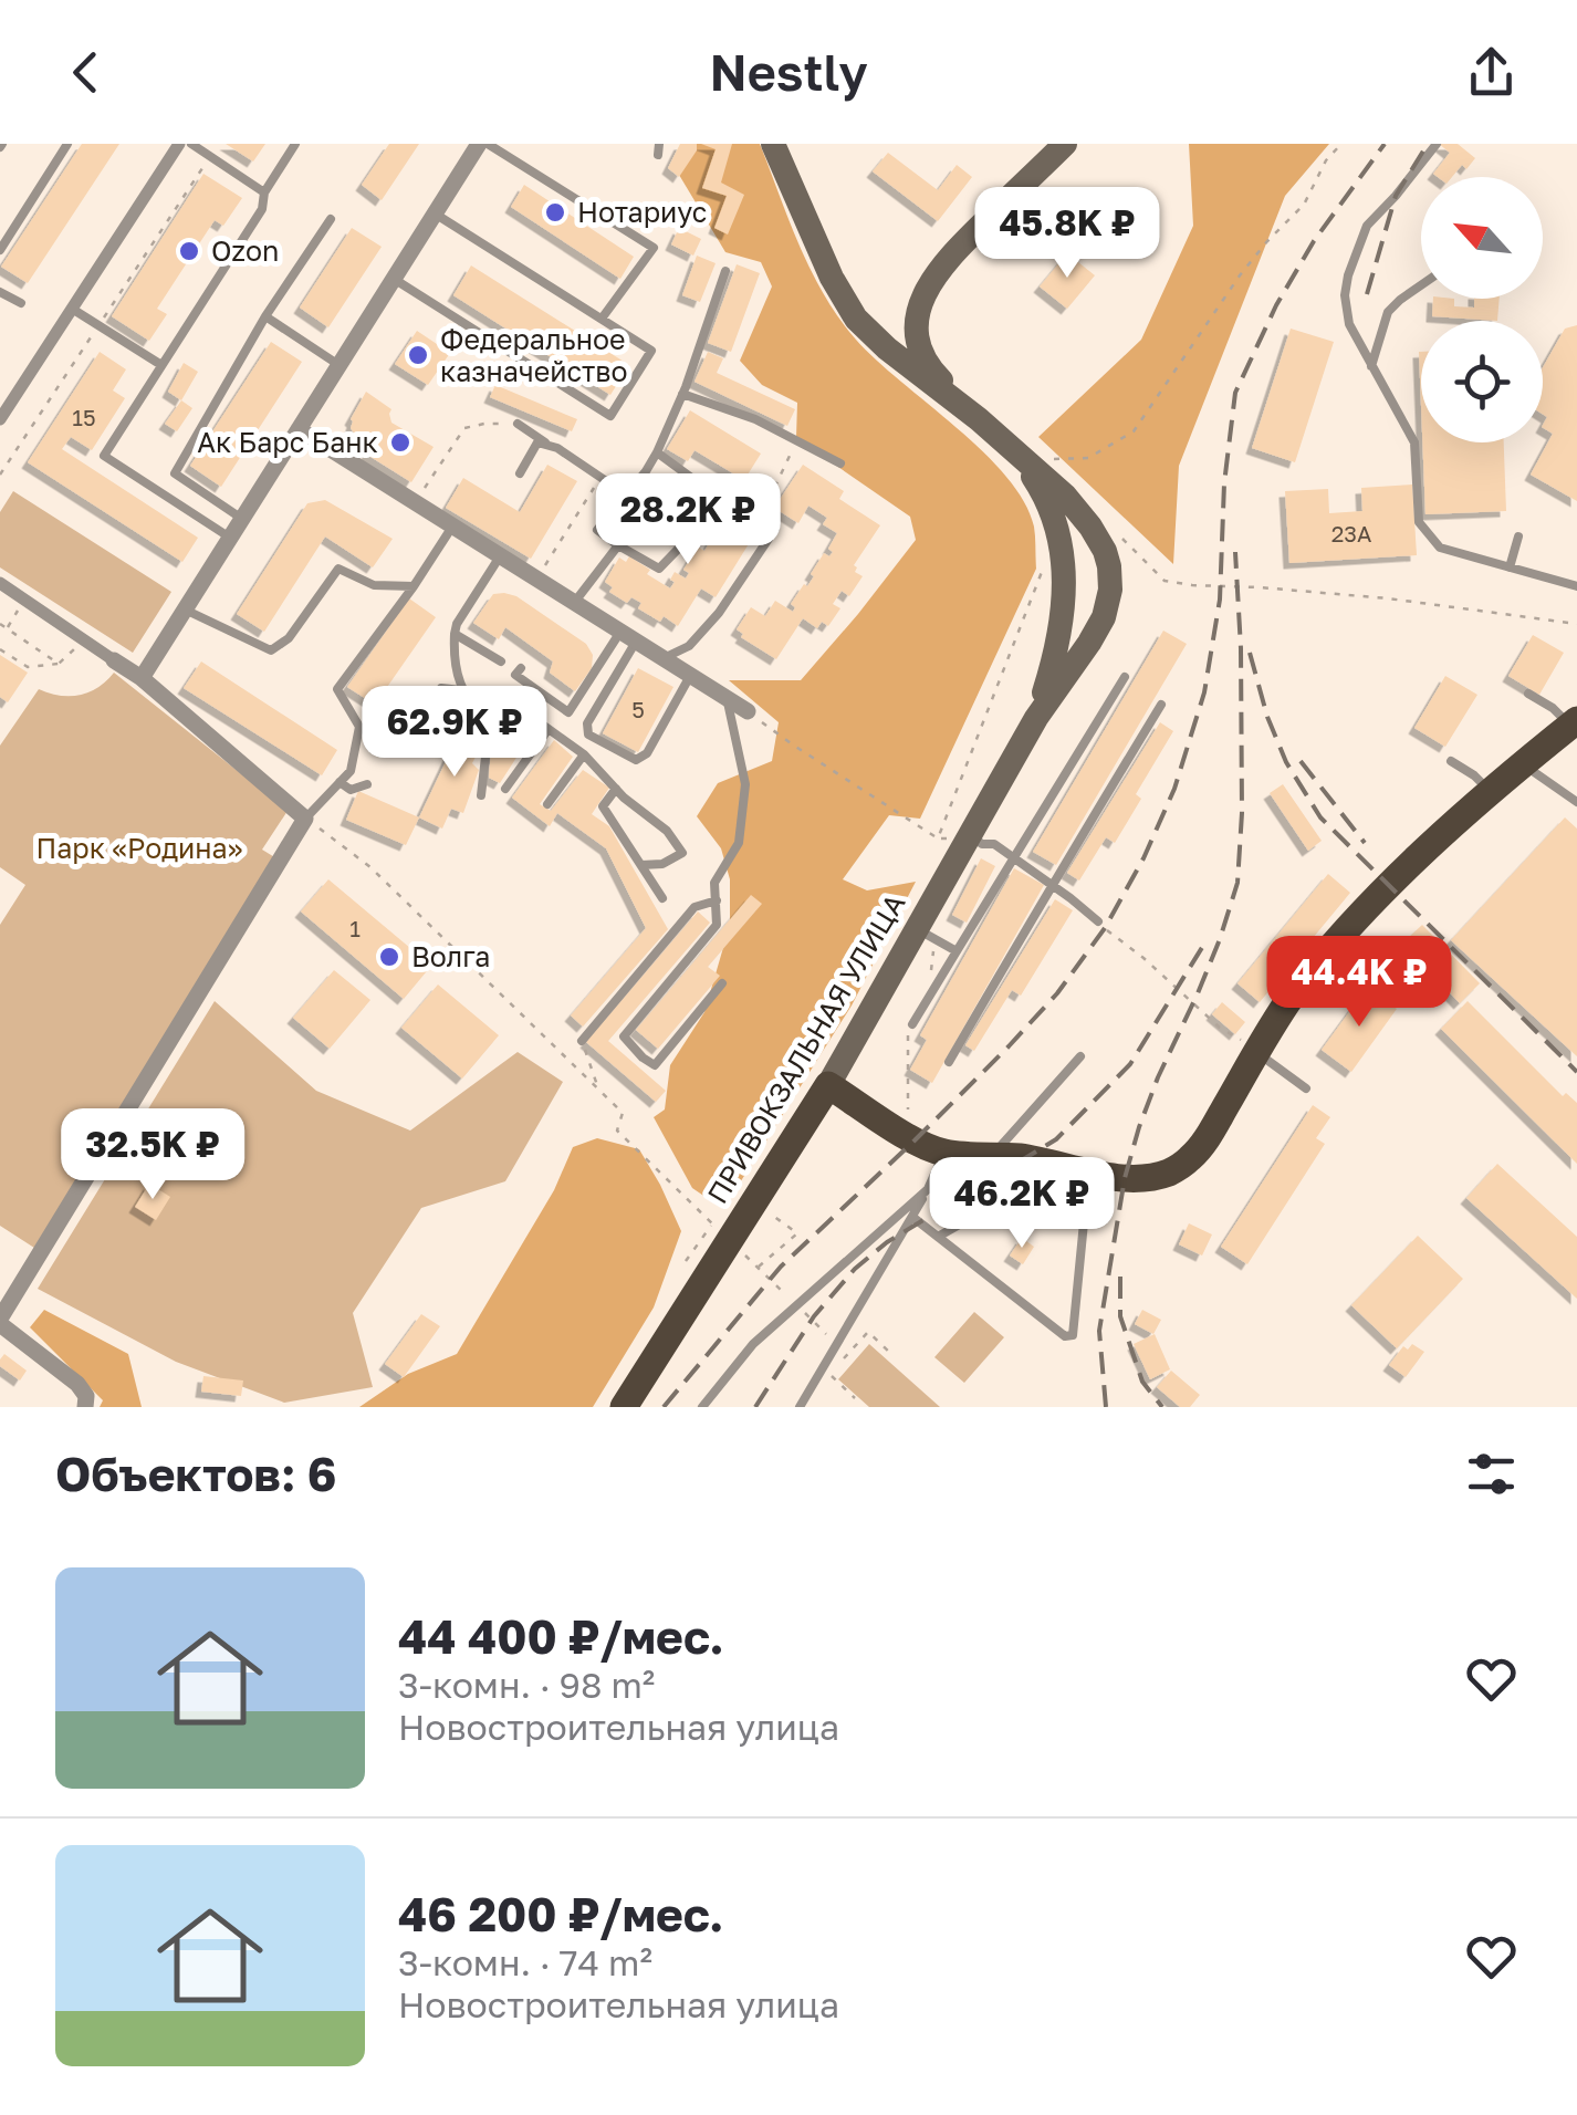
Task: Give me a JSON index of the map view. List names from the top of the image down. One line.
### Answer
{"streets":{"main road":["ПРИВОКЗАЛЬНАЯ УЛИЦА"]},"parks":["Парк «Родина»"],"places":["Нотариус","Ozon","Федеральное казначейство","Ак Барс Банк","Волга"],"house_numbers":["15","23А","5","1"],"north":"top left","page":{"header":"Nestly","price":["45.8K ₽","28.2K ₽","62.9K ₽","44.4K ₽","32.5K ₽","46.2K ₽"],"heading":"Объектов: 6","list":[{"name":"44 400 ₽/мес.","note":"3-комн. · 98 m² · Новостроительная улица"},{"name":"46 200 ₽/мес.","note":"3-комн. · 74 m² · Новостроительная улица"}]}}
